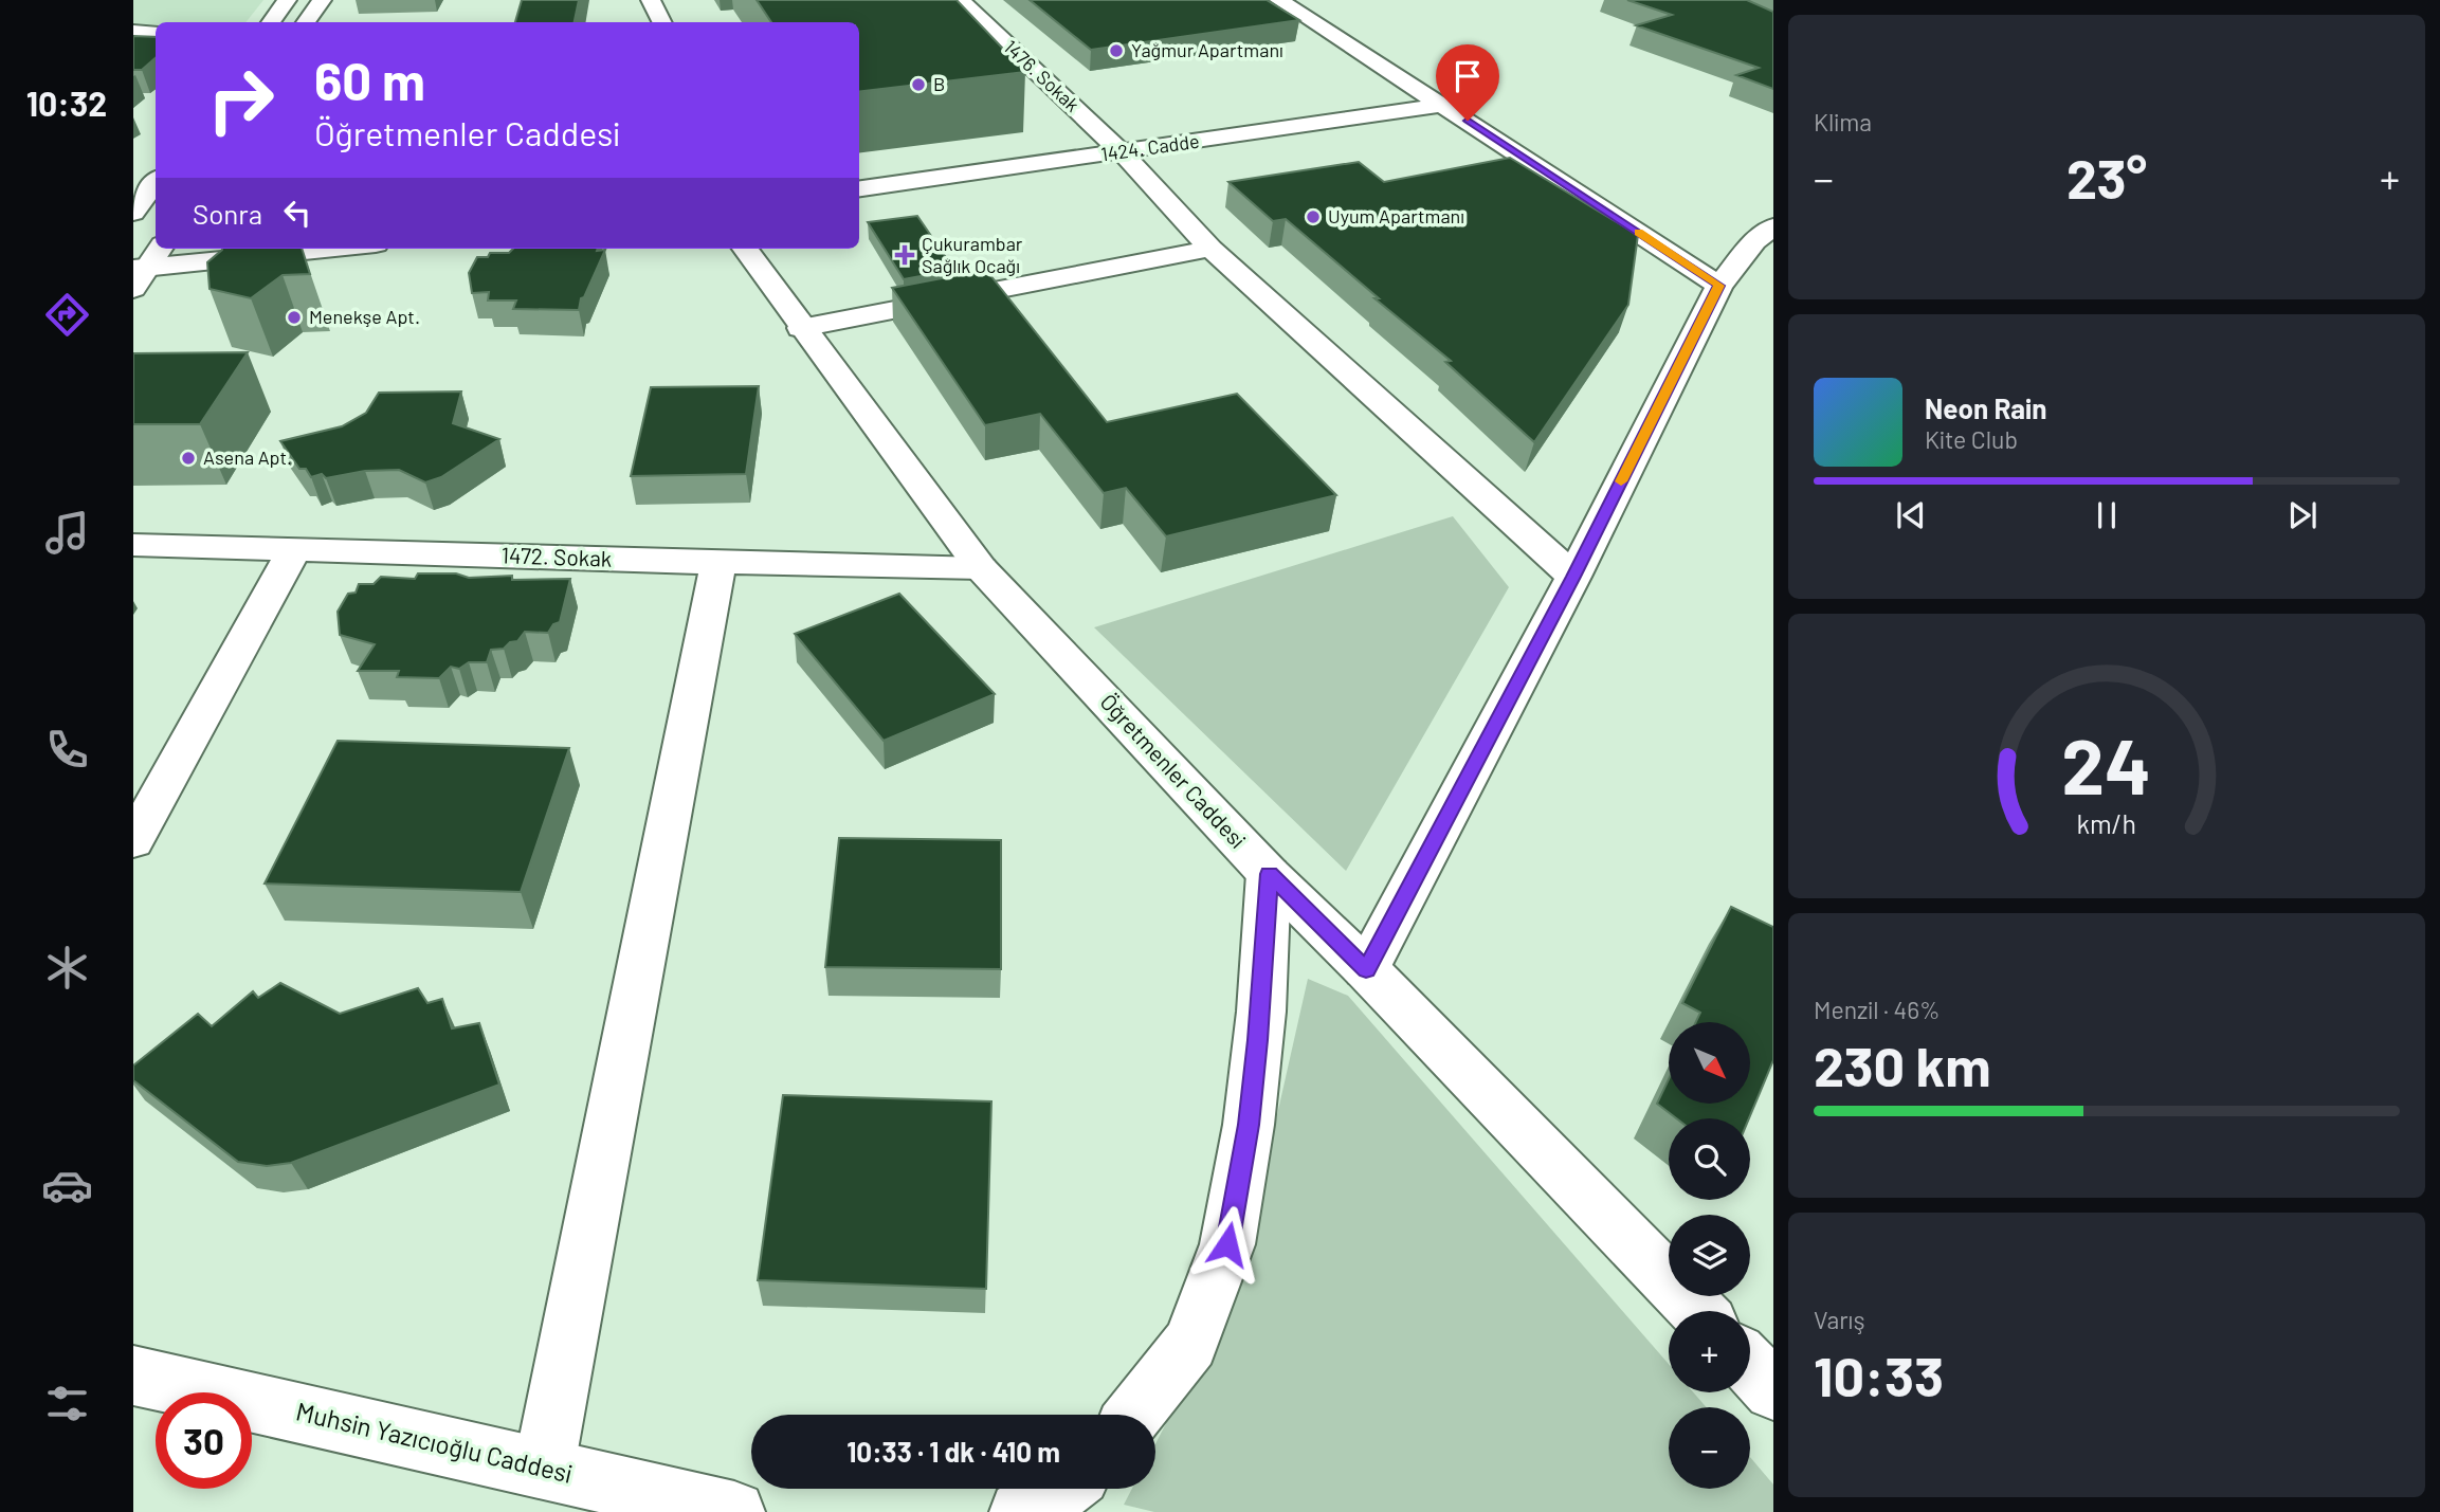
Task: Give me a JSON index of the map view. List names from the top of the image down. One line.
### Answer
{"streets":{"street":["1476. Sokak","1424. Cadde","1472. Sokak","Öğretmenler Caddesi","Muhsin Yazıcıoğlu Caddesi"]},"crossings":[["1476. Sokak","1424. Cadde"],["1472. Sokak","Öğretmenler Caddesi"]],"places":{"other":["Yağmur Apartmanı","B","Uyum Apartmanı","Menekşe Apt.","Asena Apt."],"health":["Çukurambar Sağlık Ocağı"]},"north":"bottom right","page":{"tabs":"10:32","tile":["Klima",["Menzil · 46%","230 km"],["Varış","10:33"]],"turn":["60 m","Öğretmenler Caddesi"],"heat":["−","23°","+"],"then":"Sonra","song":["Neon Rain","Kite Club"],"map_buttons":["+","−"],"limit":"30","trip":"10:33 · 1 dk · 410 m","gauge":["24","km/h"]}}
